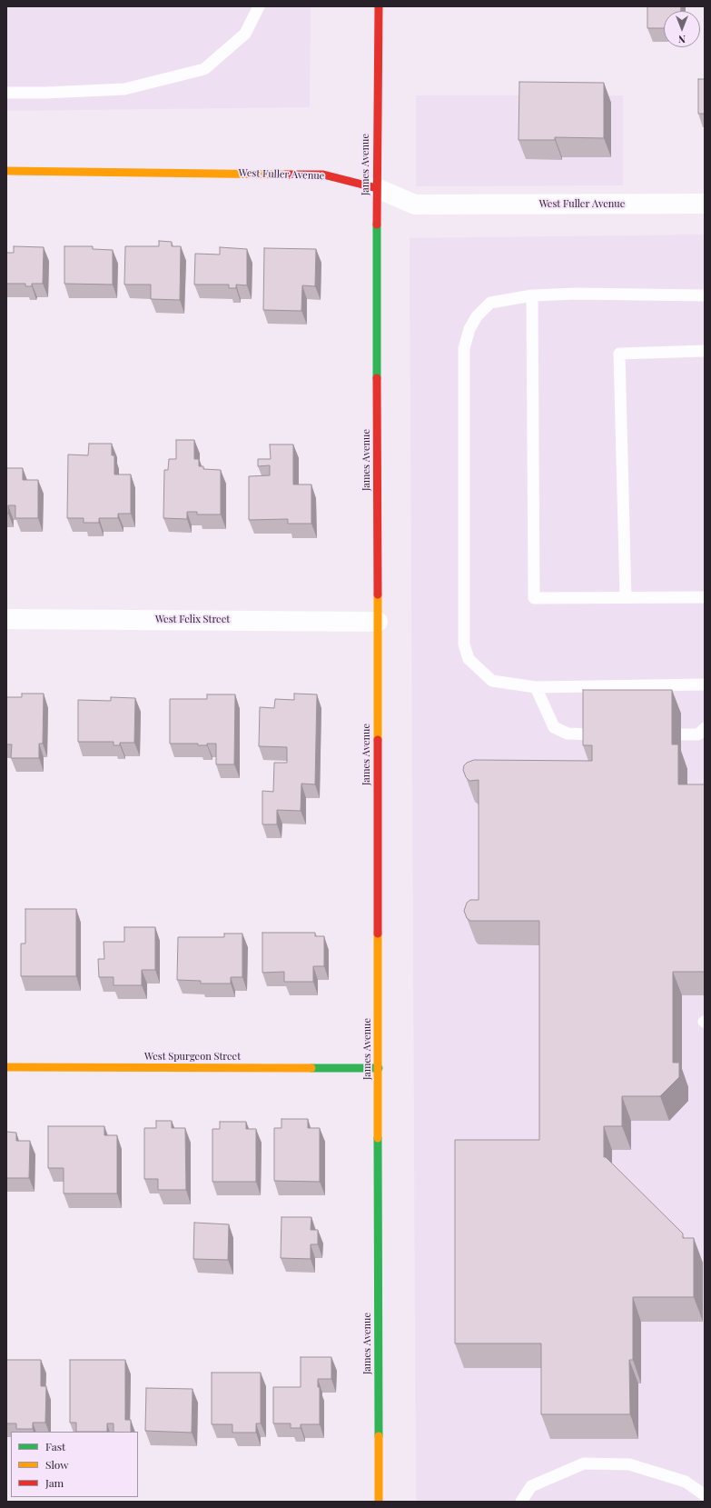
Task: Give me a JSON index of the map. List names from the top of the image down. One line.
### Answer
{"streets":{"main road":["James Avenue","West Fuller Avenue","West Spurgeon Street"],"street":["West Felix Street"]},"crossings":[["James Avenue","West Fuller Avenue"],["James Avenue","West Felix Street"],["James Avenue","West Spurgeon Street"]],"legend":["Fast","Slow","Jam"],"north":"bottom"}
